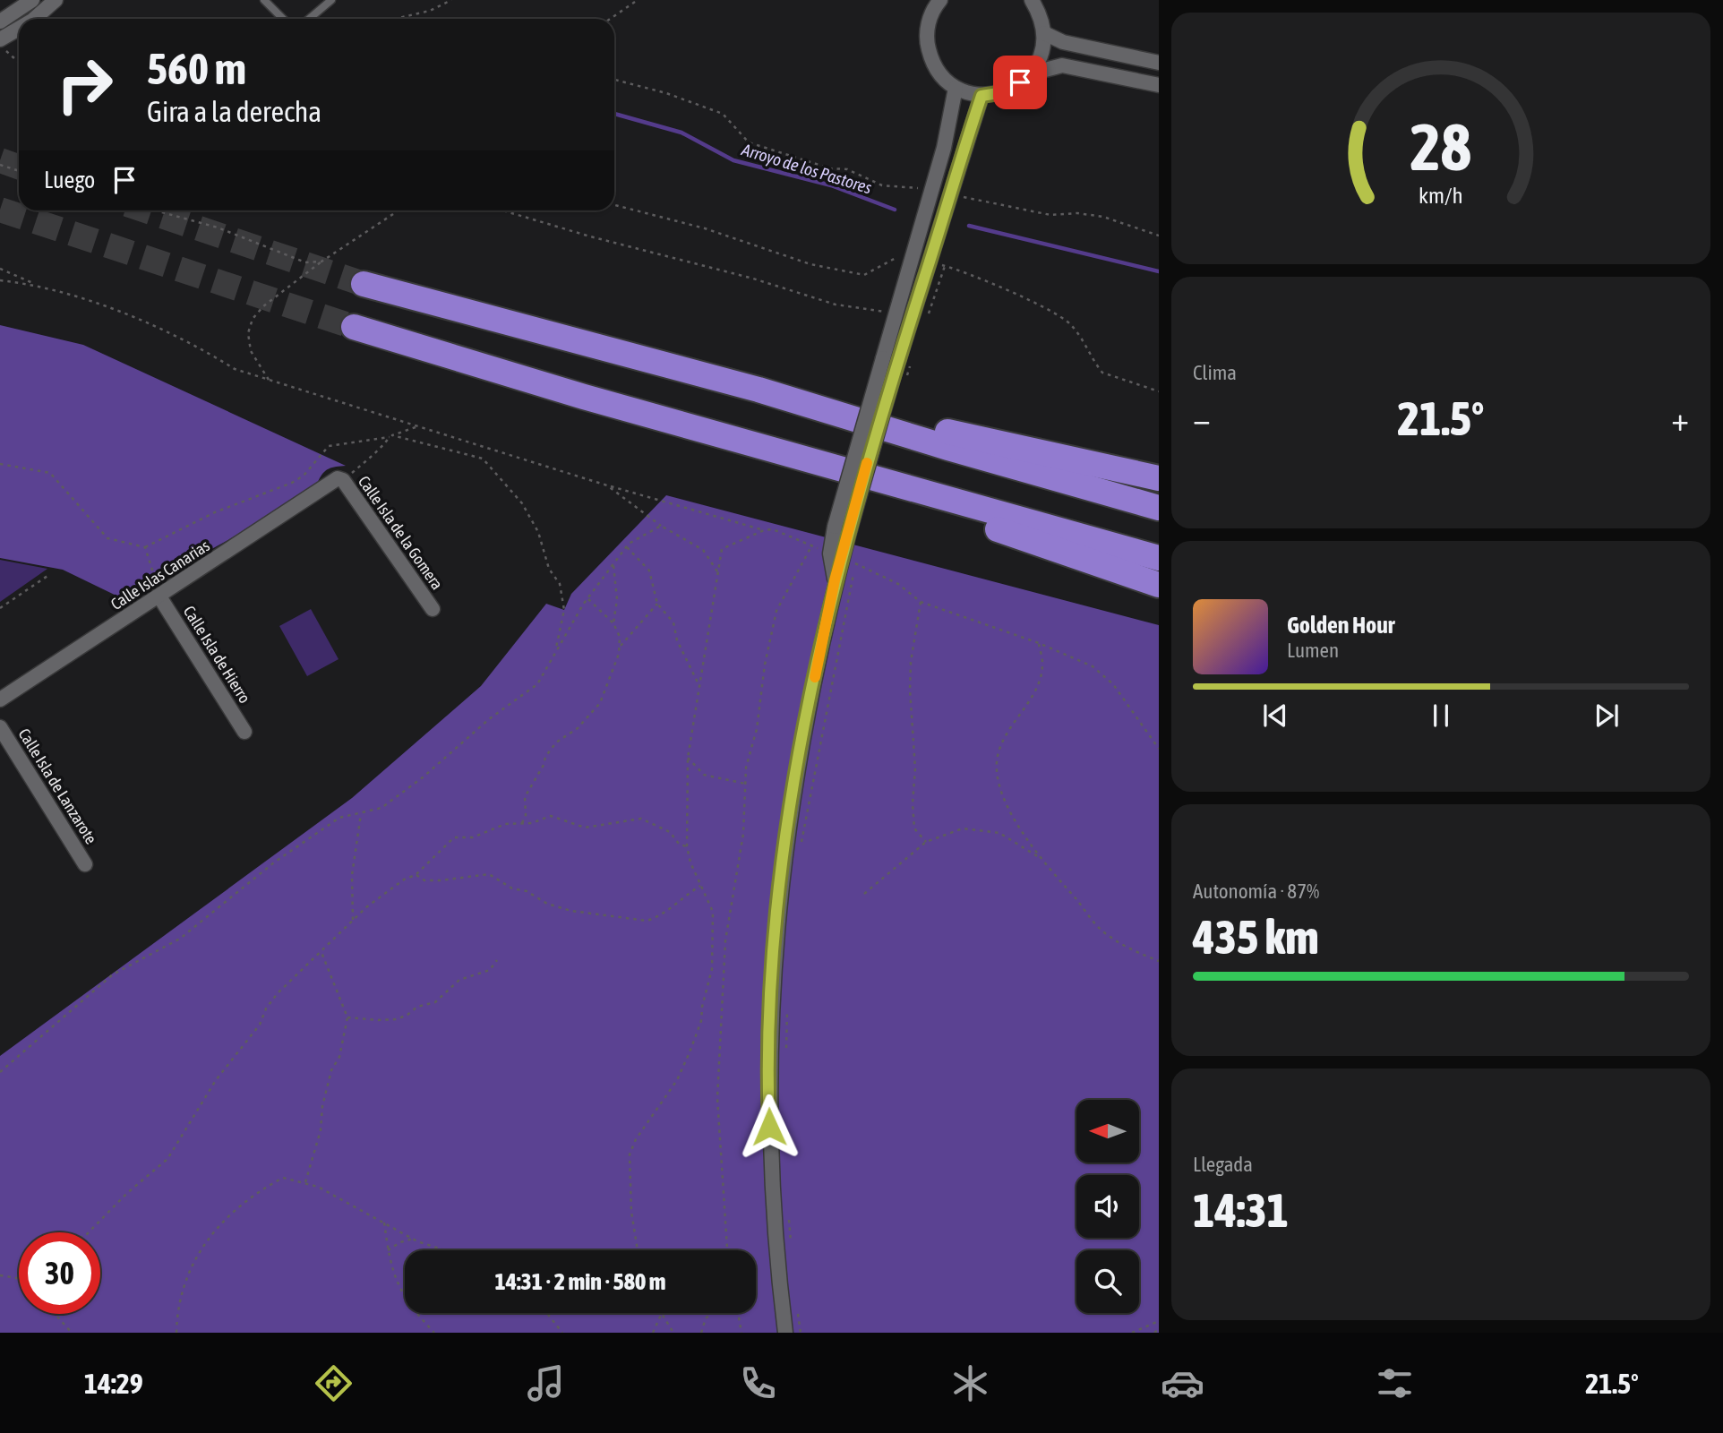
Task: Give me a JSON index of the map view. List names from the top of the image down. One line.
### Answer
{"streets":{"street":["Calle Isla de la Gomera","Calle Islas Canarias","Calle Isla de Hierro","Calle Isla de Lanzarote"]},"crossings":[["Calle Isla de la Gomera","Calle Islas Canarias"],["Calle Islas Canarias","Calle Isla de Hierro"]],"water":["Arroyo de los Pastores"],"north":"left","page":{"turn":["560 m","Gira a la derecha"],"then":"Luego","tile":["Clima",["Autonomía · 87%","435 km"],["Llegada","14:31"]],"heat":["−","21.5°","+"],"song":["Golden Hour","Lumen"],"limit":"30","trip":"14:31 · 2 min · 580 m","tabs":["14:29","21.5°"],"gauge":["28","km/h"]}}
